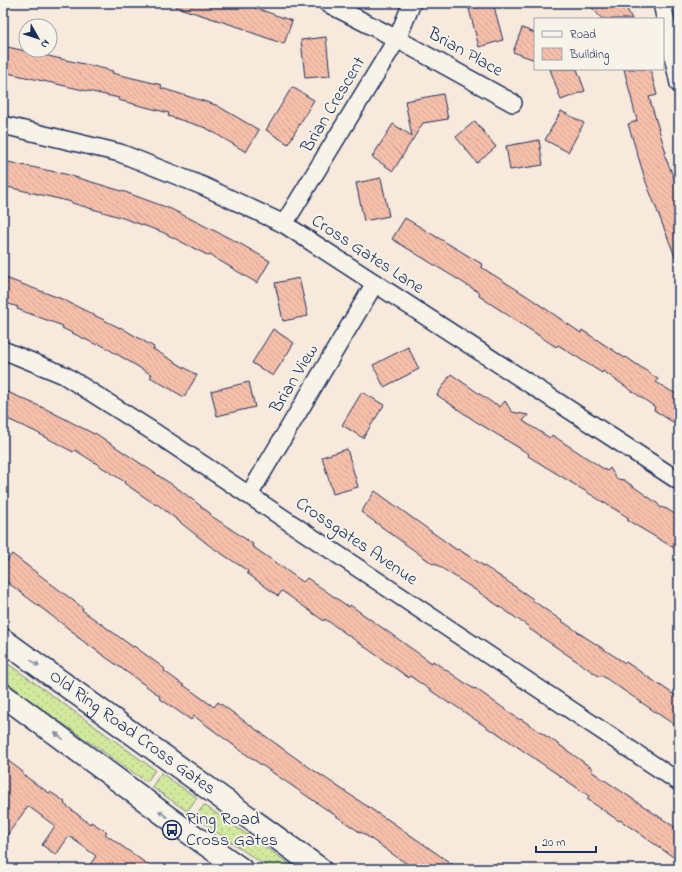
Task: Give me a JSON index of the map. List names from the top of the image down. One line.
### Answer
{"streets":{"main road":["Old Ring Road Cross Gates"],"street":["Brian Place","Brian Crescent","Cross Gates Lane","Brian View","Crossgates Avenue"]},"crossings":[["Brian Place","Brian Crescent"],["Brian Crescent","Cross Gates Lane"],["Cross Gates Lane","Brian View"],["Brian View","Crossgates Avenue"]],"places":{"bus stop":["Ring Road Cross Gates"]},"legend":["Road","Building"],"scale_bar":"20 m","north":"bottom right"}
